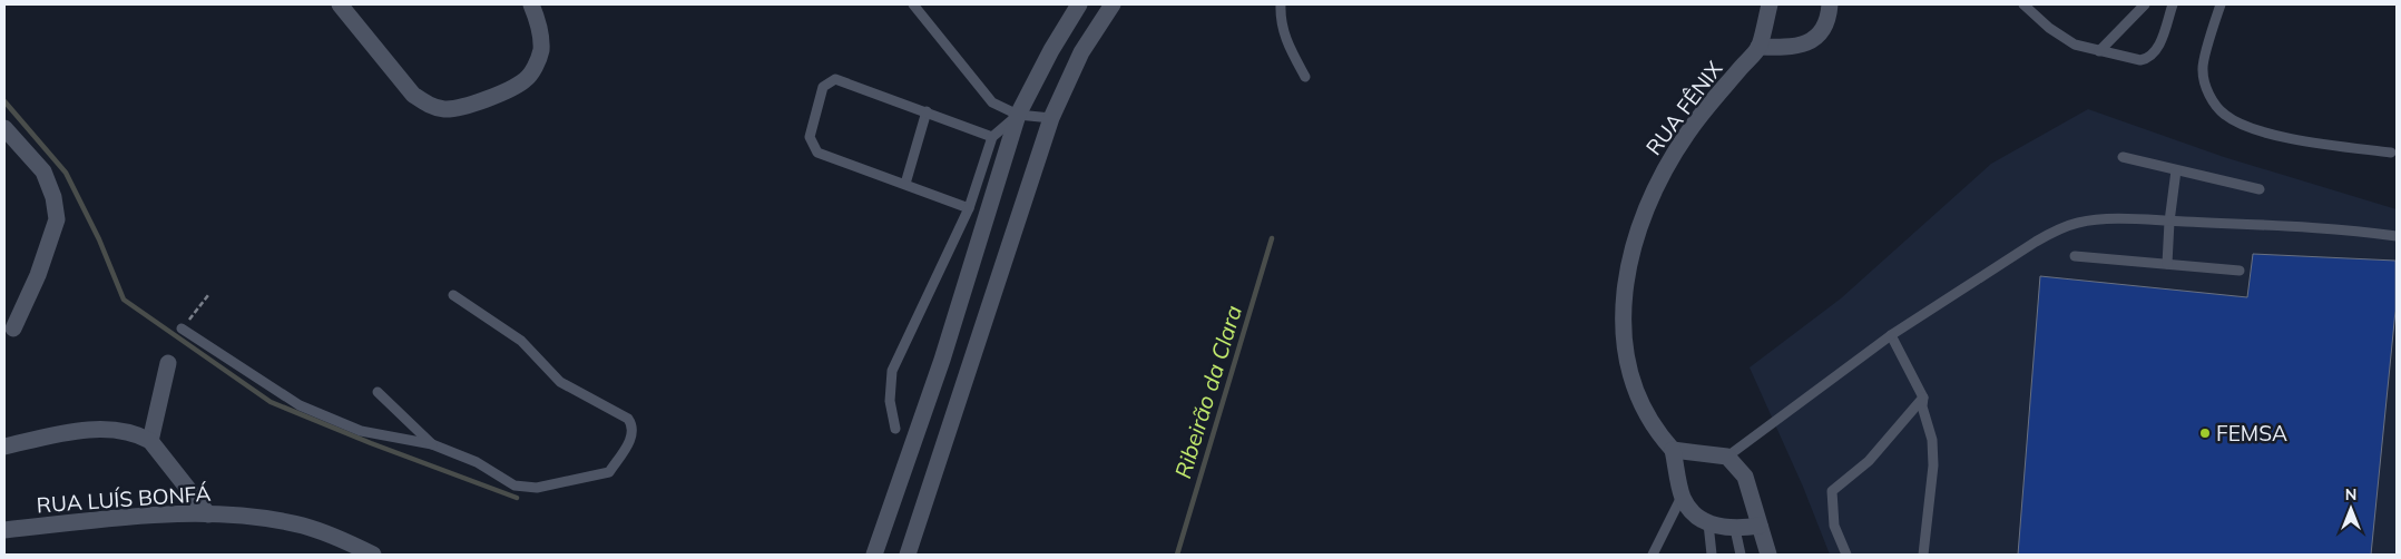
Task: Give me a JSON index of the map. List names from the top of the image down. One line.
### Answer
{"streets":{"street":["RUA FÊNIX","RUA LUÍS BONFÁ"]},"water":["Ribeirão da Clara"],"places":["FEMSA"],"north":"top"}
